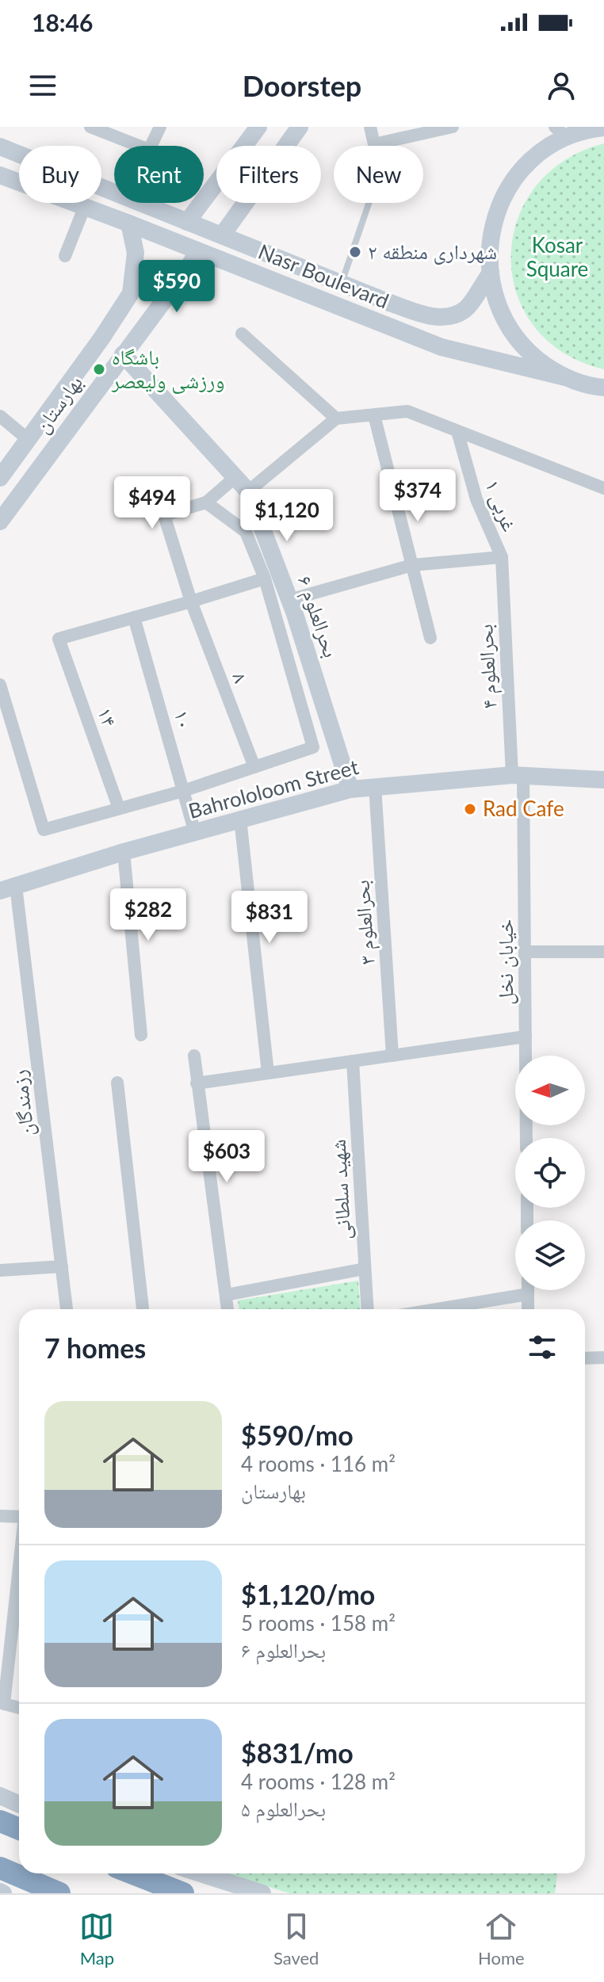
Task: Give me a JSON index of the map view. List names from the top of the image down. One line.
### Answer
{"streets":{"main road":["Nasr Boulevard","بهارستان","بحرالعلوم ۶","Bahrololoom Street"],"street":["غربی ۱","بحرالعلوم ۴","۸","۱۴","۱۰","بحرالعلوم ۳","خیابان نخل","رزمندگان","شهید سلطانی"]},"crossings":[["Nasr Boulevard","بهارستان"],["بهارستان","بحرالعلوم ۶"],["غربی ۱","بحرالعلوم ۴"],["بحرالعلوم ۶","Bahrololoom Street"],["بحرالعلوم ۴","Bahrololoom Street"],["بحرالعلوم ۴","خیابان نخل"],["۱۴","۱۰"],["۱۰","Bahrololoom Street"],["Bahrololoom Street","بحرالعلوم ۳"],["Bahrololoom Street","خیابان نخل"],["Bahrololoom Street","رزمندگان"]],"parks":["Kosar Square"],"places":["شهرداری منطقه ۲","باشگاه ورزشی ولیعصر","Rad Cafe"],"north":"left","page":{"status":"18:46","header":"Doorstep","chip":["Buy","Rent","Filters","New"],"price":["$590","$374","$494","$1,120","$282","$831","$603"],"heading":"7 homes","list":[{"name":"$590/mo","note":"4 rooms · 116 m² · بهارستان"},{"name":"$1,120/mo","note":"5 rooms · 158 m² · بحرالعلوم ۶"},{"name":"$831/mo","note":"4 rooms · 128 m² · بحرالعلوم ۵"}],"tabs":["Map","Saved","Home"]}}
